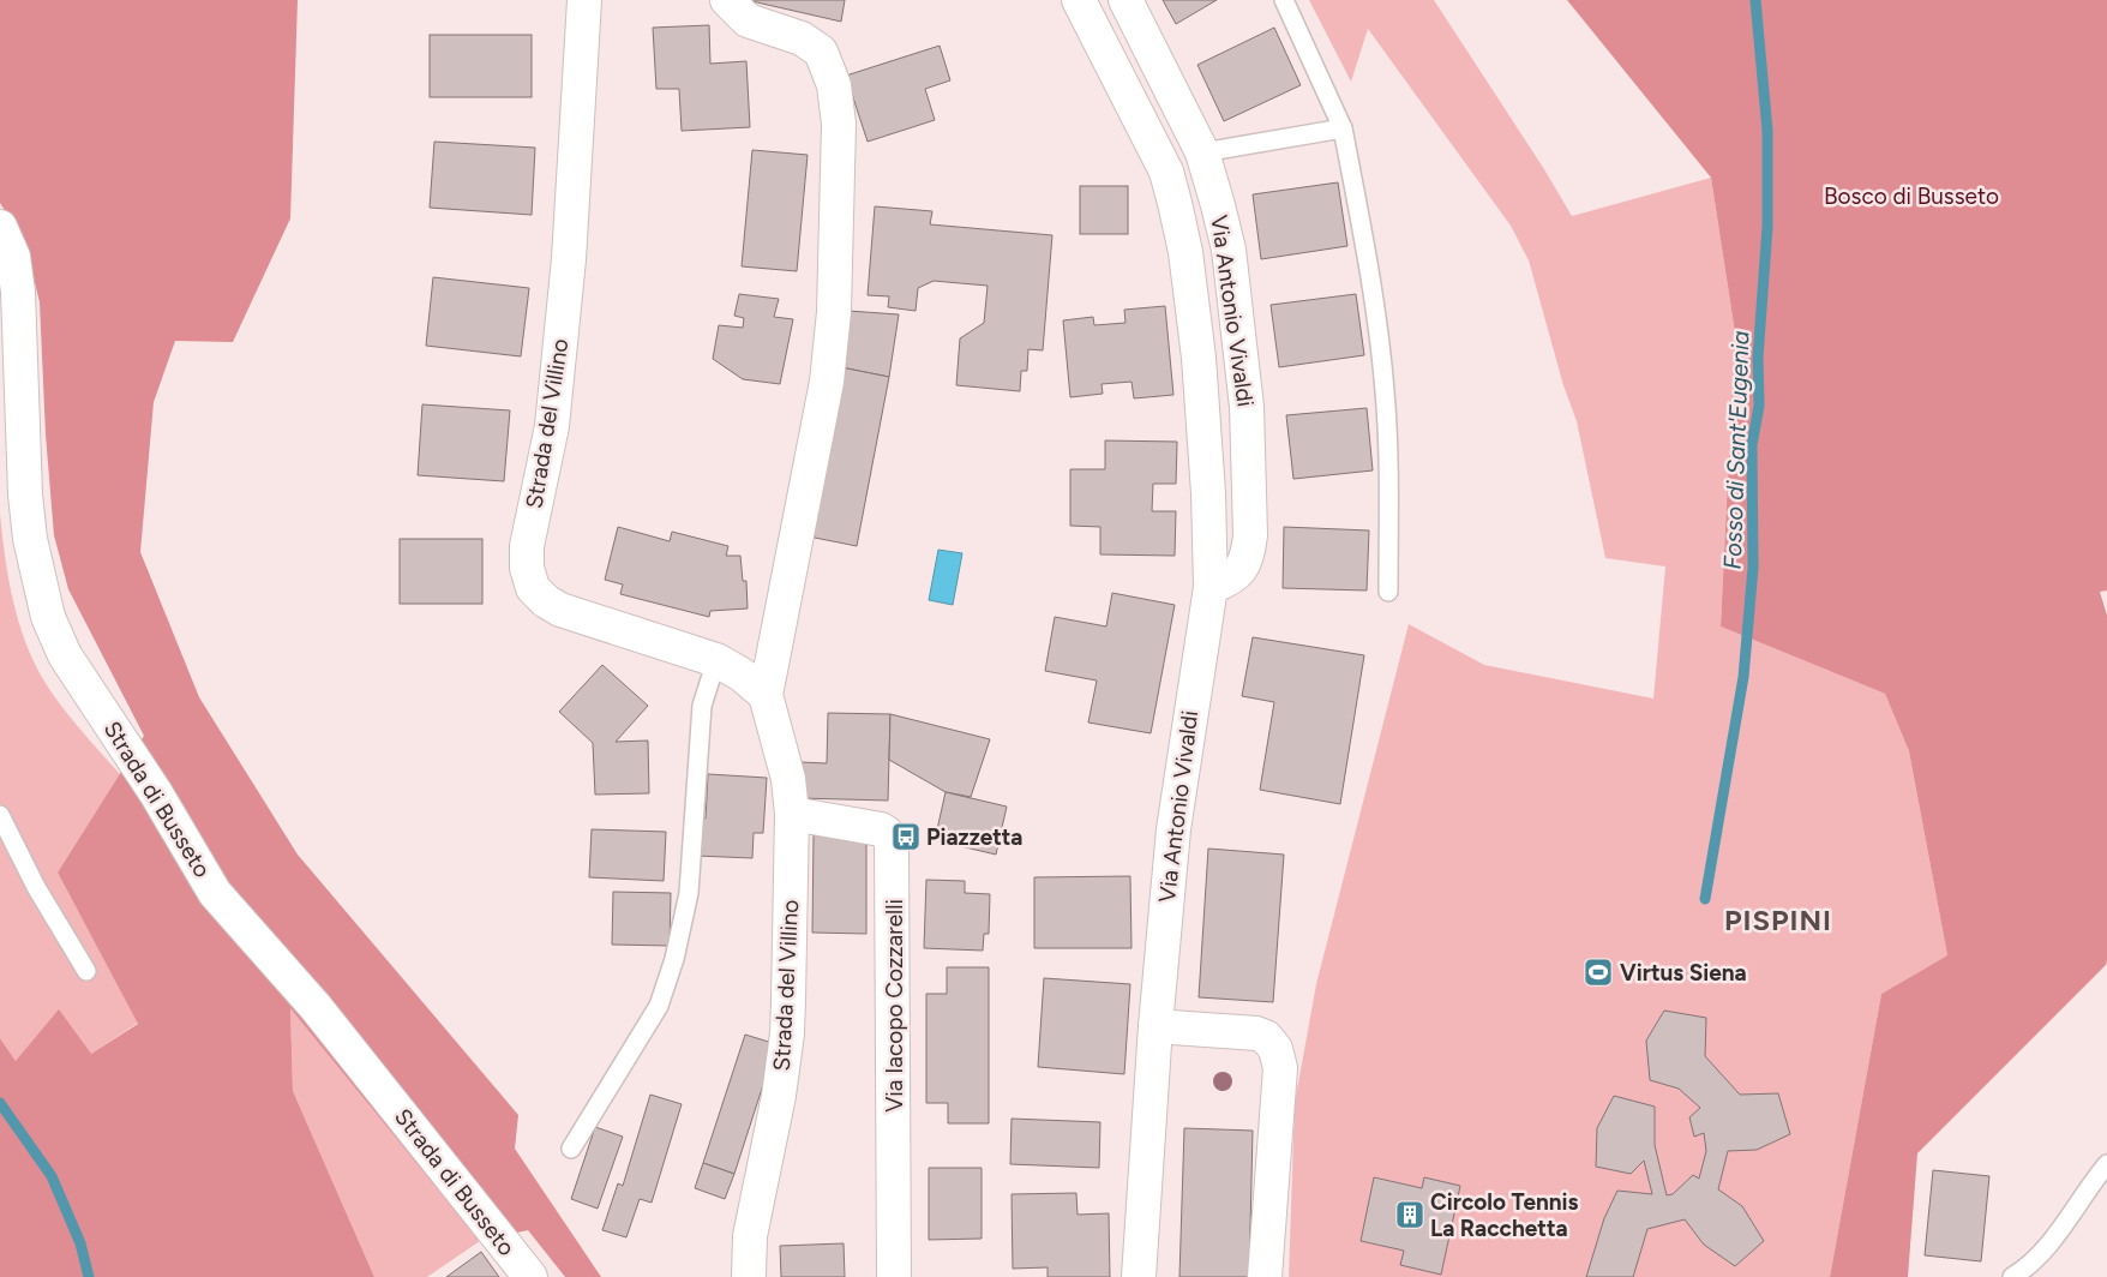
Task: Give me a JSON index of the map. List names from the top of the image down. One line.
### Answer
{"streets":{"street":["Via Antonio Vivaldi","Strada del Villino","Strada di Busseto","Via Iacopo Cozzarelli"]},"crossings":[["Strada del Villino","Via Iacopo Cozzarelli"]],"districts":["PISPINI"],"water":["Fosso di Sant'Eugenia"],"parks":["Bosco di Busseto"],"places":{"bus stop":["Piazzetta"],"sports":["Virtus Siena"],"building":["Circolo Tennis La Racchetta"]}}
